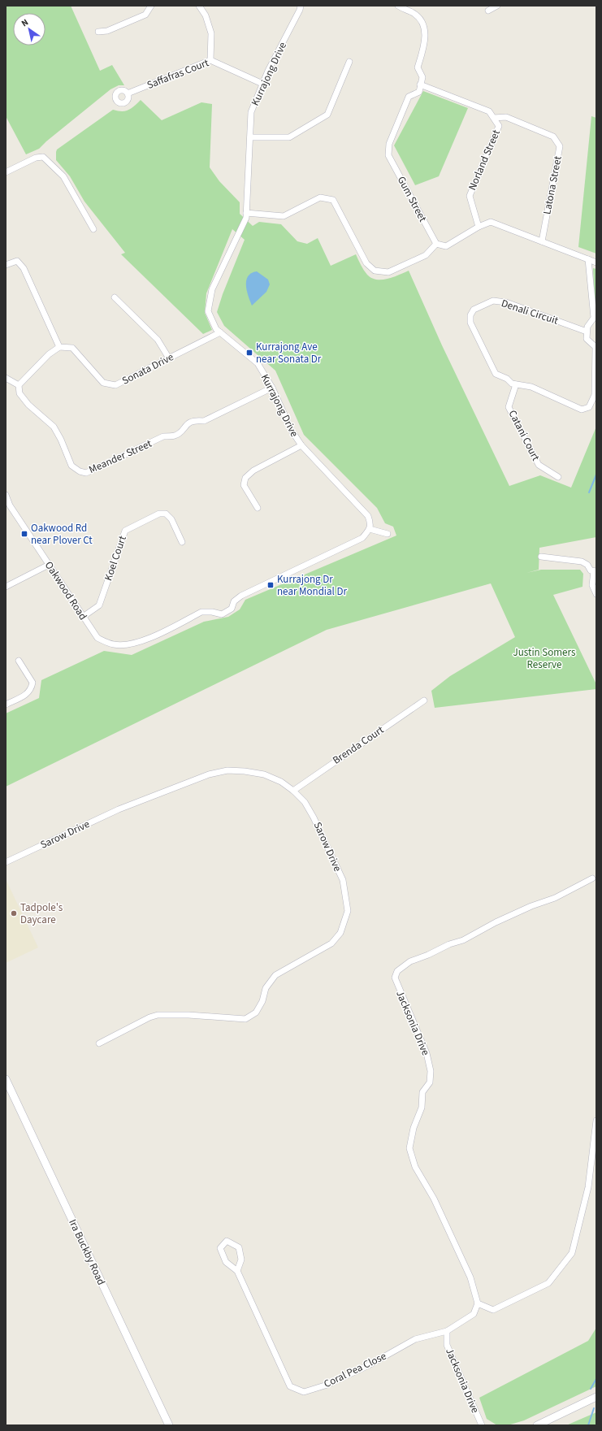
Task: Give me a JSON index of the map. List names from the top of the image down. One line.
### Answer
{"streets":{"street":["Saffafras Court","Kurrajong Drive","Norland Street","Latona Street","Gum Street","Denali Circuit","Sonata Drive","Catani Court","Meander Street","Koel Court","Oakwood Road","Brenda Court","Sarow Drive","Jacksonia Drive","Ira Buckby Road","Coral Pea Close"]},"crossings":[["Saffafras Court","Kurrajong Drive"],["Kurrajong Drive","Sonata Drive"],["Kurrajong Drive","Meander Street"],["Kurrajong Drive","Oakwood Road"],["Norland Street","Latona Street"],["Norland Street","Gum Street"],["Denali Circuit","Catani Court"],["Koel Court","Oakwood Road"],["Brenda Court","Sarow Drive"],["Jacksonia Drive","Coral Pea Close"]],"parks":["Justin Somers Reserve"],"places":{"transit":["Kurrajong Ave near Sonata Dr","Oakwood Rd near Plover Ct","Kurrajong Dr near Mondial Dr"],"other":["Tadpole's Daycare"]},"north":"top left"}
